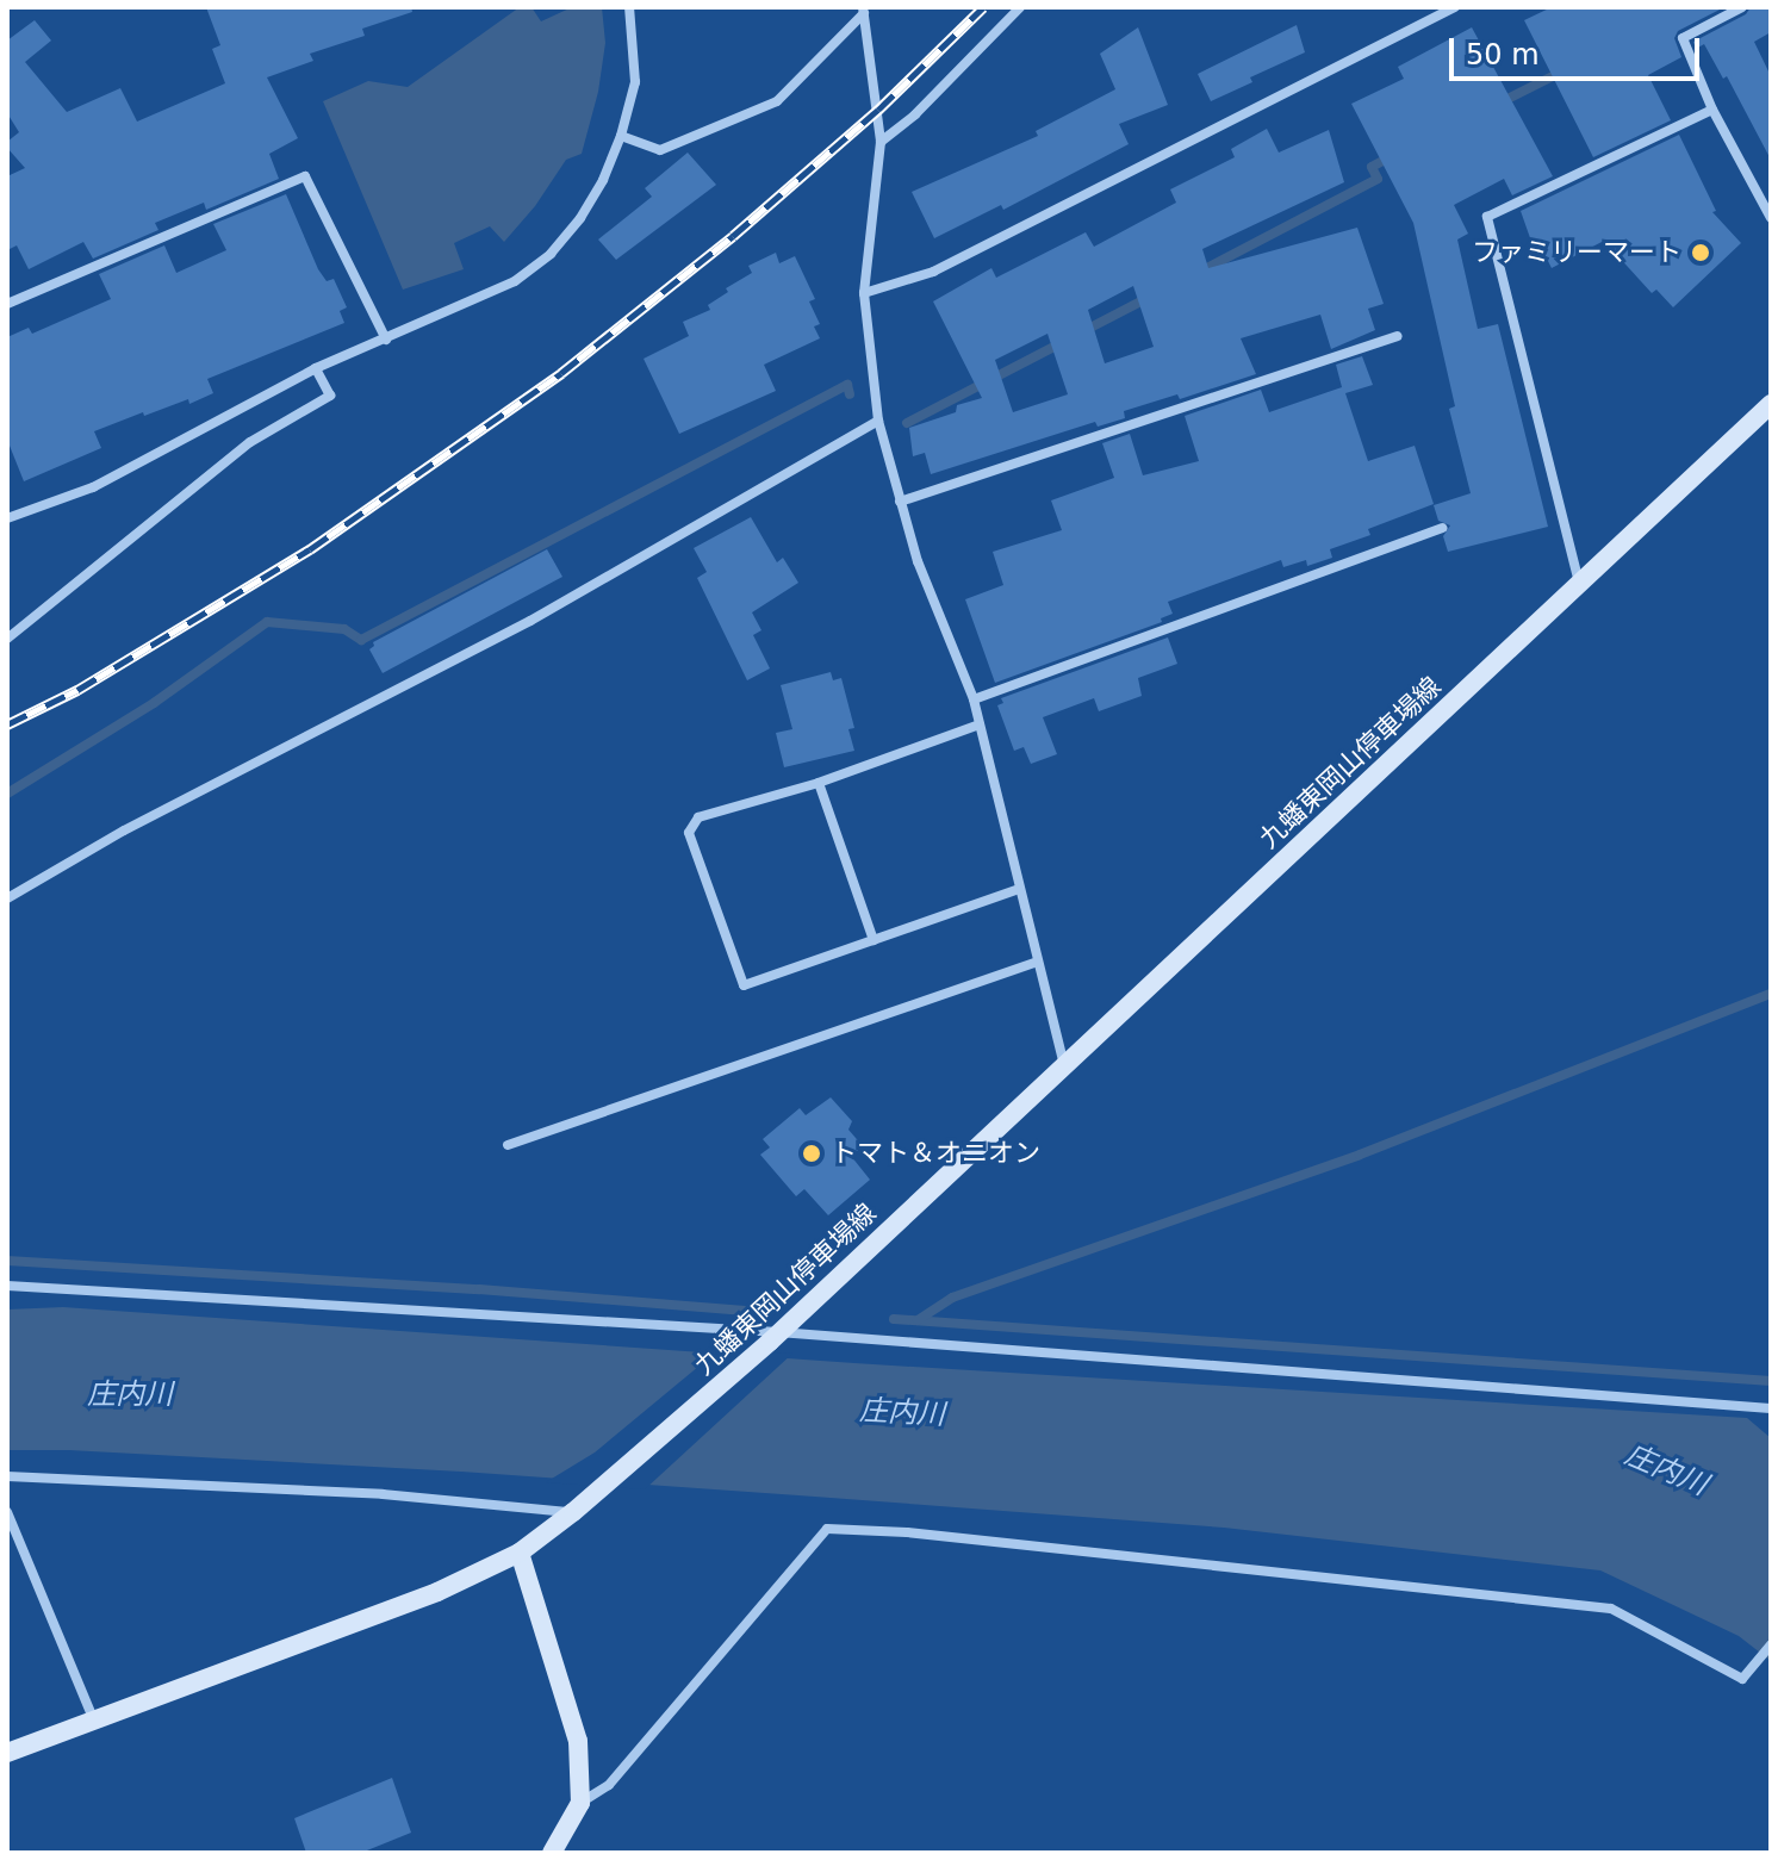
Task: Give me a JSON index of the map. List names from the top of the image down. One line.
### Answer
{"streets":{"main road":["九蟠東岡山停車場線"]},"water":["庄内川"],"places":["ファミリーマート","トマト＆オニオン"],"scale_bar":"50 m"}
